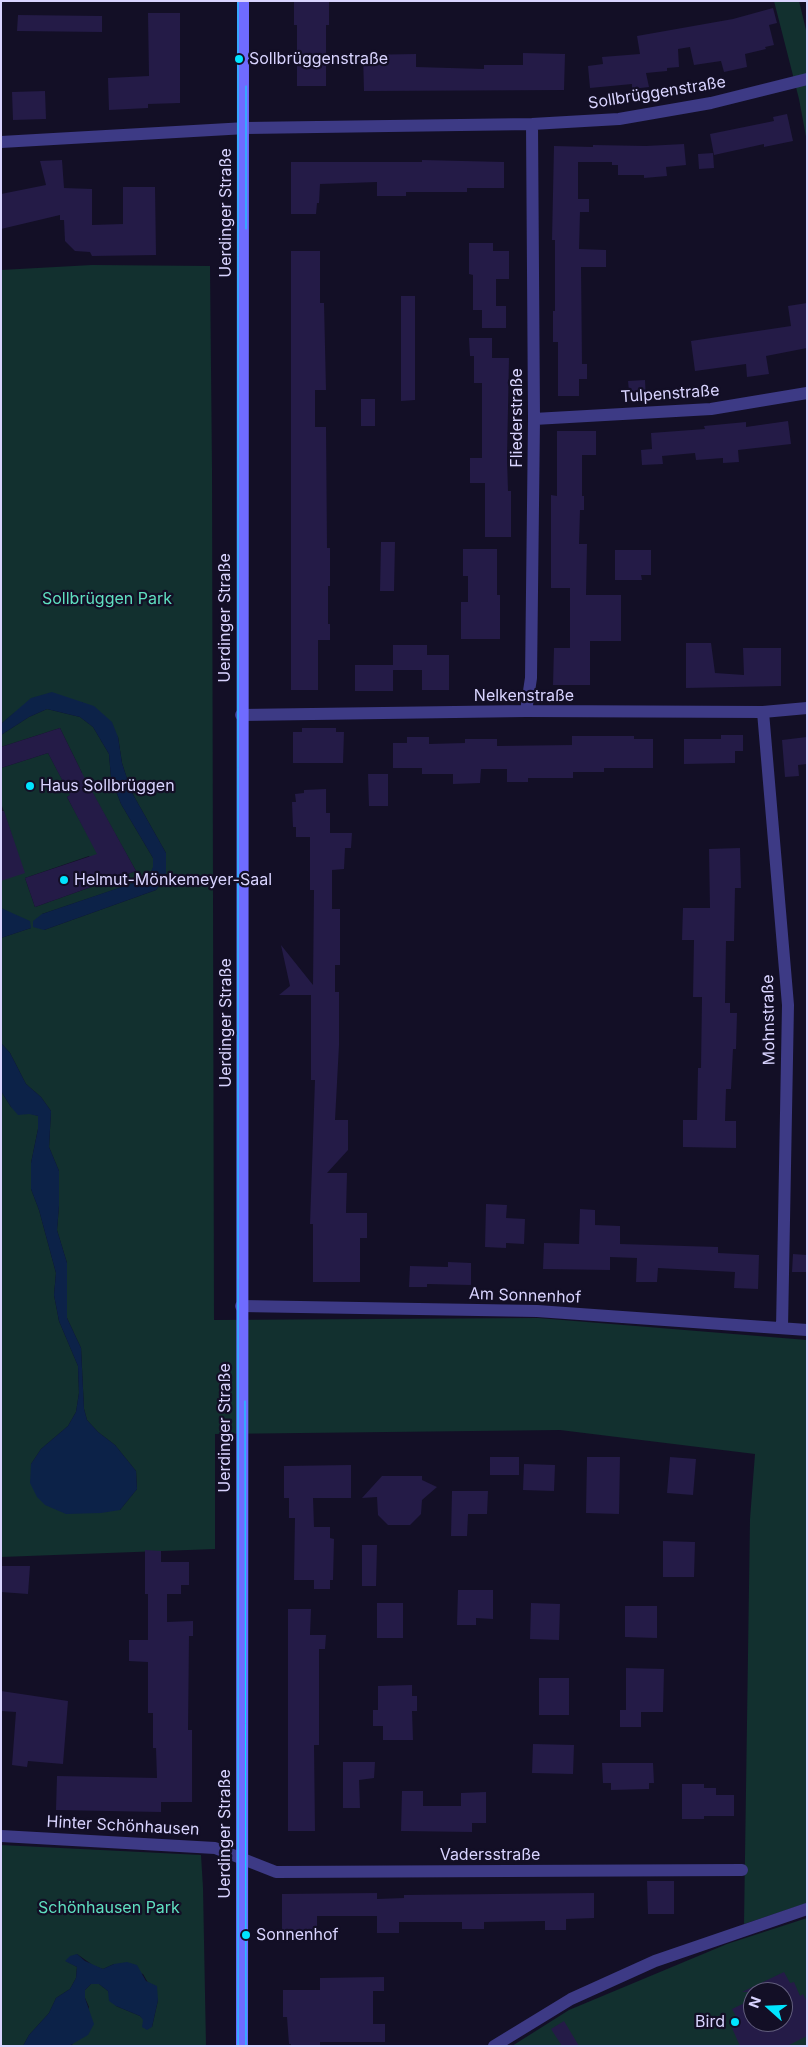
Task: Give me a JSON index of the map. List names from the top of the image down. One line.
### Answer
{"streets":{"main road":["Uerdinger Straße"],"street":["Sollbrüggenstraße","Tulpenstraße","Fliederstraße","Nelkenstraße","Mohnstraße","Am Sonnenhof","Hinter Schönhausen","Vadersstraße"]},"crossings":[["Sollbrüggenstraße","Uerdinger Straße"],["Sollbrüggenstraße","Fliederstraße"],["Uerdinger Straße","Nelkenstraße"],["Uerdinger Straße","Am Sonnenhof"],["Uerdinger Straße","Hinter Schönhausen"],["Uerdinger Straße","Vadersstraße"],["Tulpenstraße","Fliederstraße"],["Fliederstraße","Nelkenstraße"],["Nelkenstraße","Mohnstraße"],["Mohnstraße","Am Sonnenhof"],["Hinter Schönhausen","Vadersstraße"]],"parks":["Sollbrüggen Park","Schönhausen Park"],"places":["Sollbrüggenstraße","Haus Sollbrüggen","Helmut-Mönkemeyer-Saal","Sonnenhof","Bird"],"north":"left"}
